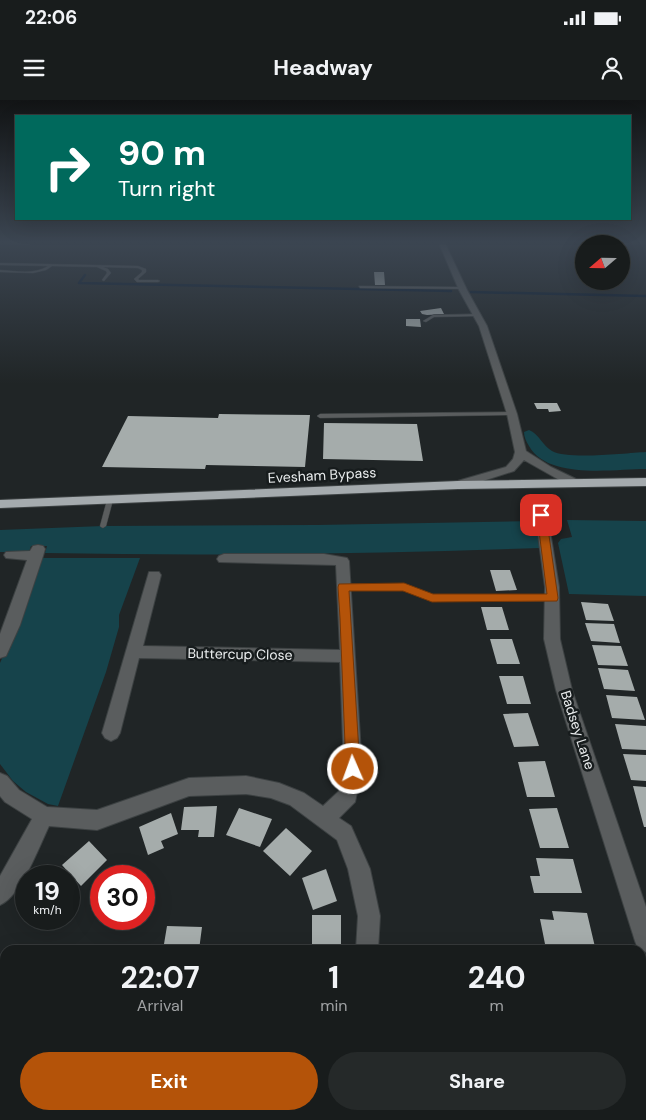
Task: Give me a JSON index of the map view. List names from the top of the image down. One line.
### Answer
{"streets":{"highway":["Evesham Bypass"],"street":["Buttercup Close","Badsey Lane"]},"north":"left","page":{"status":"22:06","header":"Headway","turn":["90 m","Turn right"],"speed":"19 km/h","limit":"30","eta":["22:07","Arrival","1","min","240","m"],"buttons":["Exit","Share"]}}
